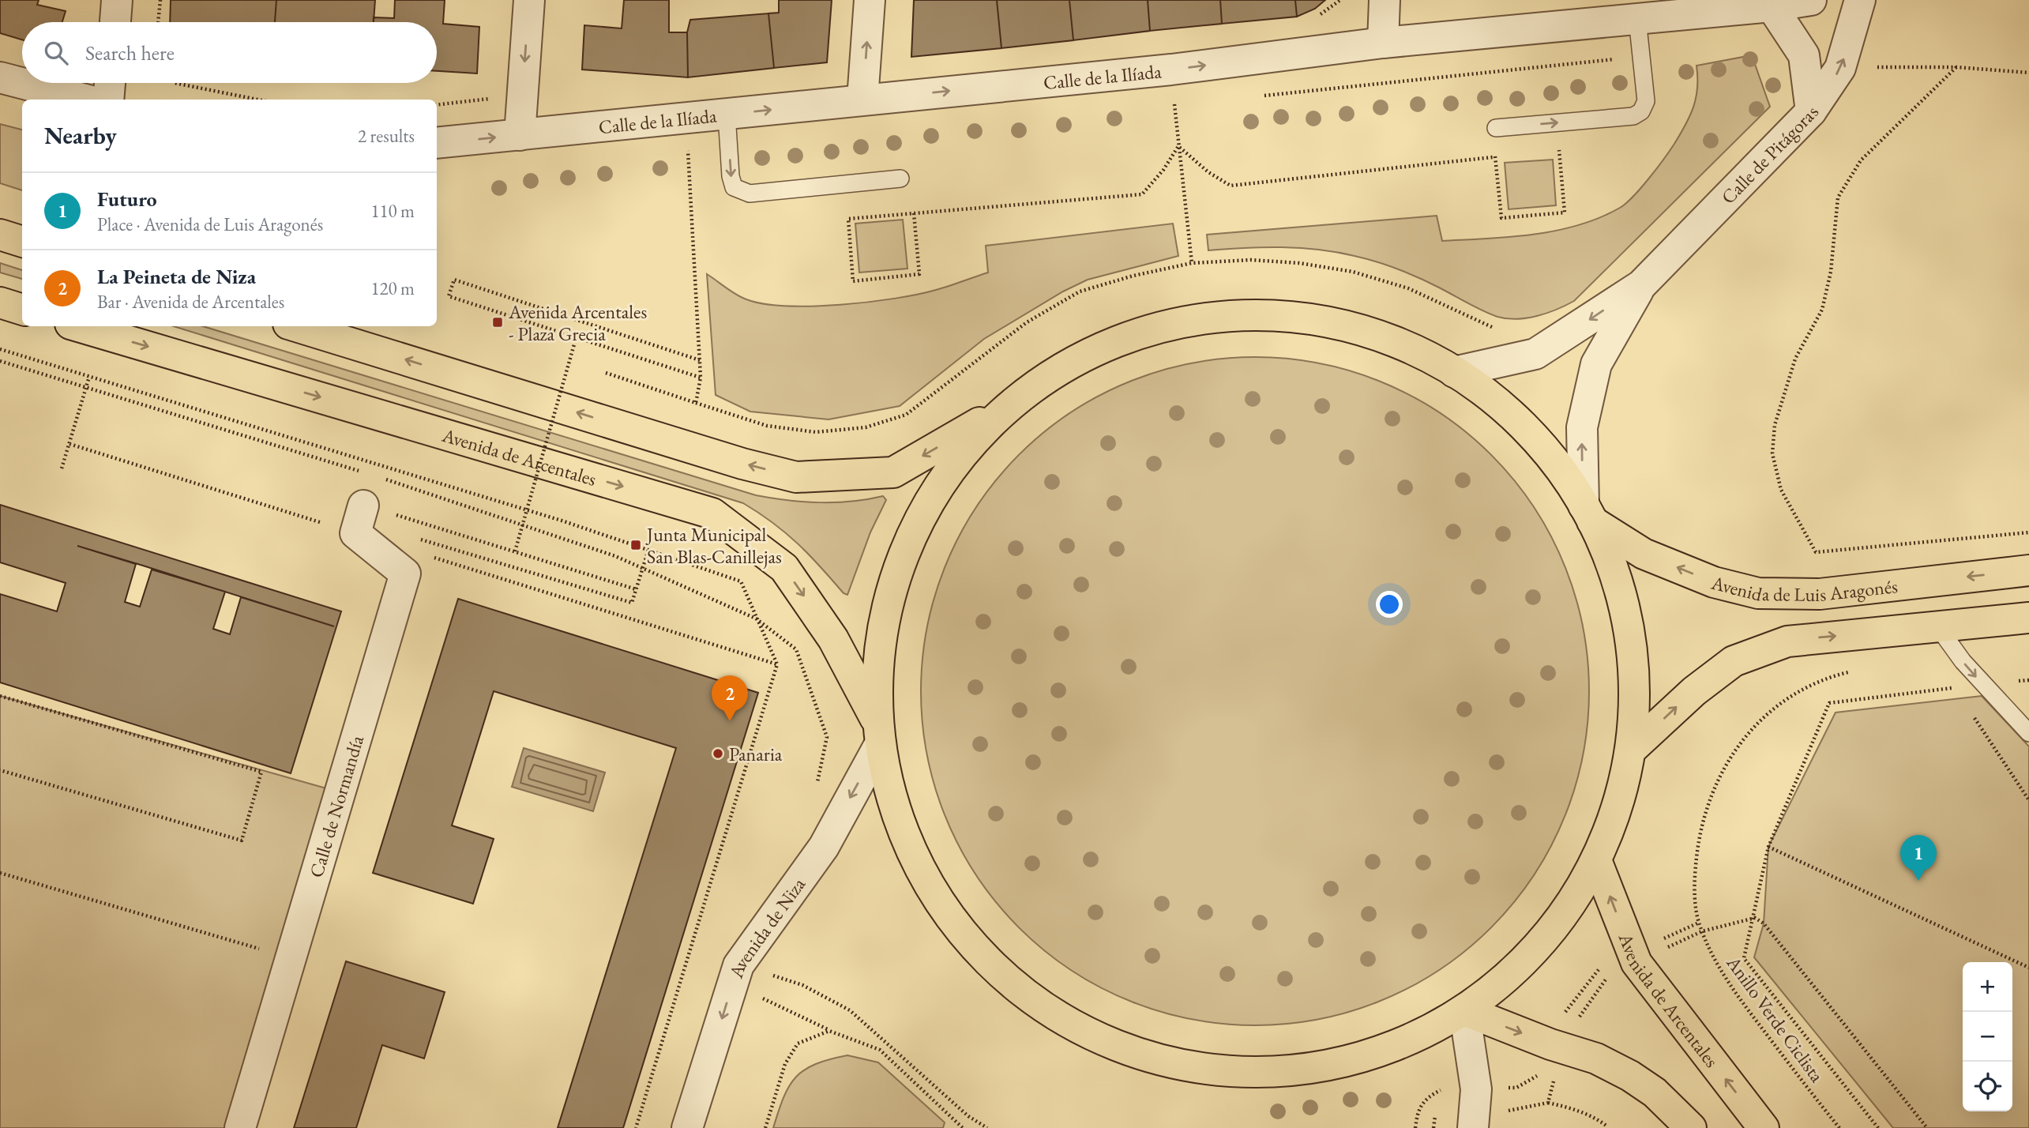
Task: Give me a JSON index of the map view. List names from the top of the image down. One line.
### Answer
{"streets":{"main road":["Avenida de Arcentales","Avenida de Luis Aragonés"],"street":["Calle de la Ilíada","Calle de Pitágoras","Calle de Normandía","Avenida de Niza"],"path":["Anillo Verde Ciclista"]},"crossings":[["Calle de Pitágoras","Avenida de Luis Aragonés"],["Avenida de Arcentales","Avenida de Niza"]],"one_way":["Calle de la Ilíada","Avenida de Luis Aragonés","Avenida de Niza"],"places":{"transit":["Avenida Arcentales - Plaza Grecia","Junta Municipal San Blas-Canillejas"],"other":["Panaria"]},"page":{"search":"Search here","heading":["Nearby","2 results"],"list":[{"mark":"1","name":"Futuro","note":"Place · Avenida de Luis Aragonés","value":"110 m"},{"mark":"2","name":"La Peineta de Niza","note":"Bar · Avenida de Arcentales","value":"120 m"}],"pins":["2","1"],"map_buttons":["+","−"]}}
